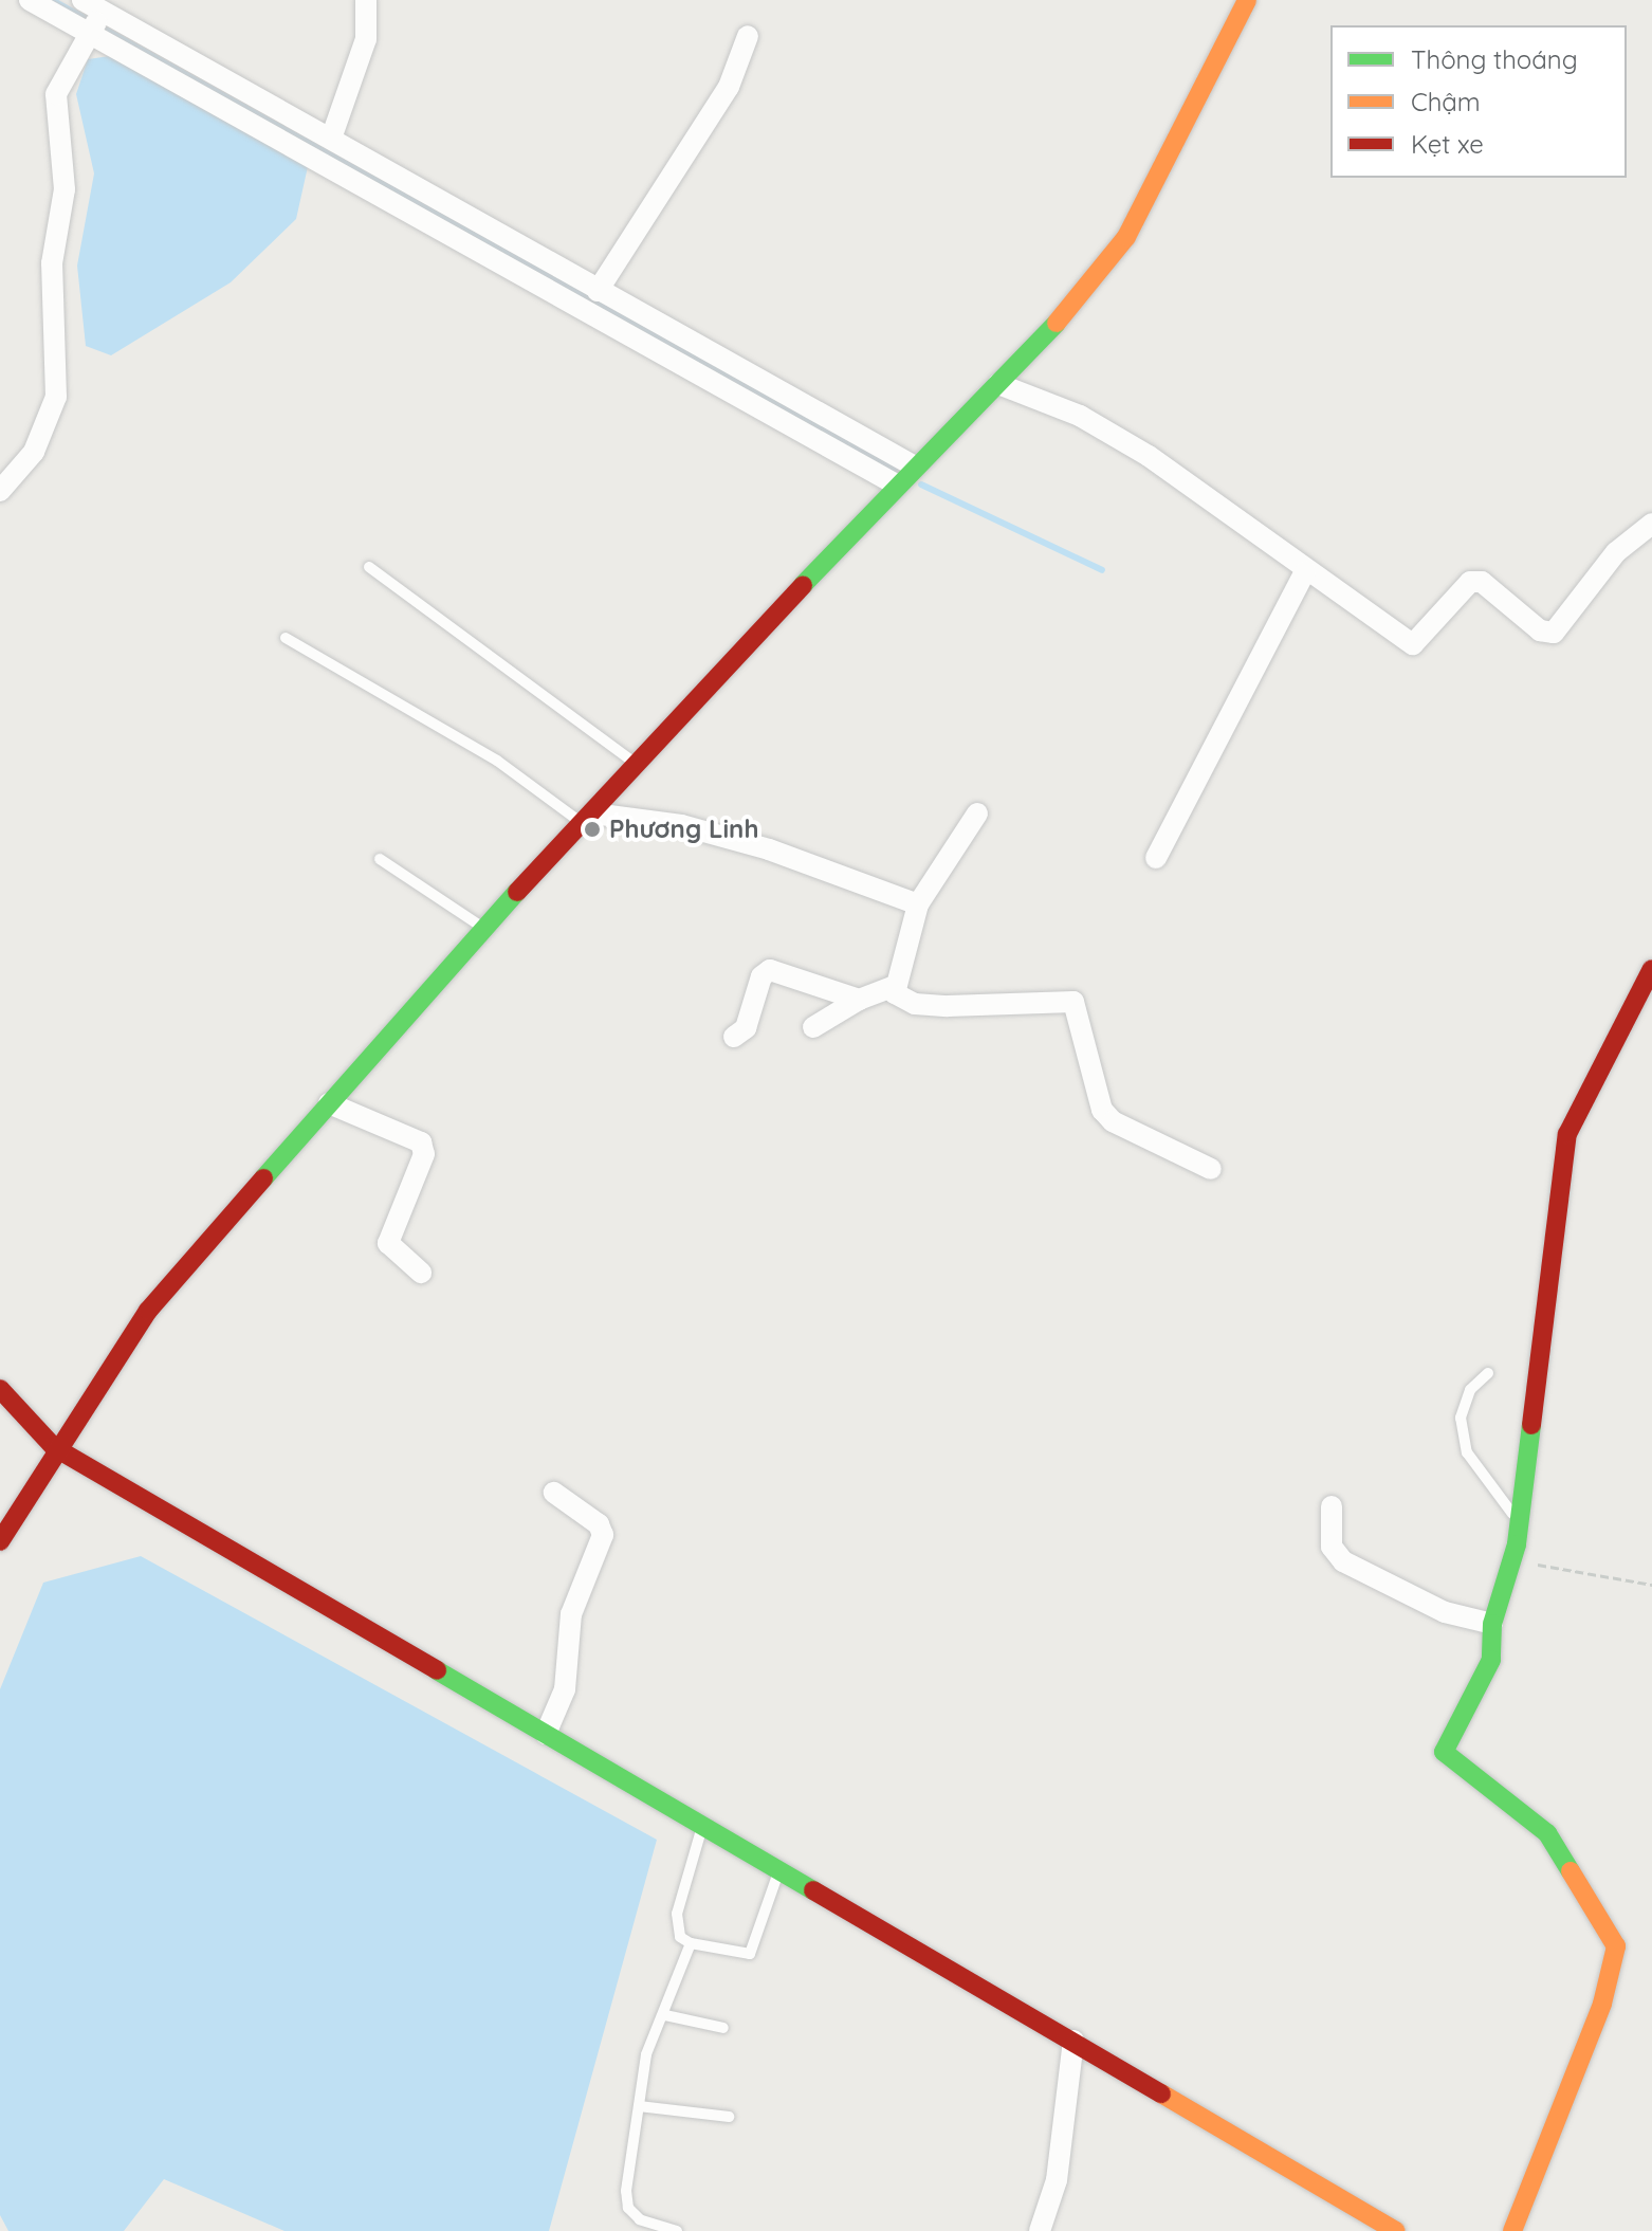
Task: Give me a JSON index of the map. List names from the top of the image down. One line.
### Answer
{"places":["Phương Linh"],"legend":["Thông thoáng","Chậm","Kẹt xe"]}
